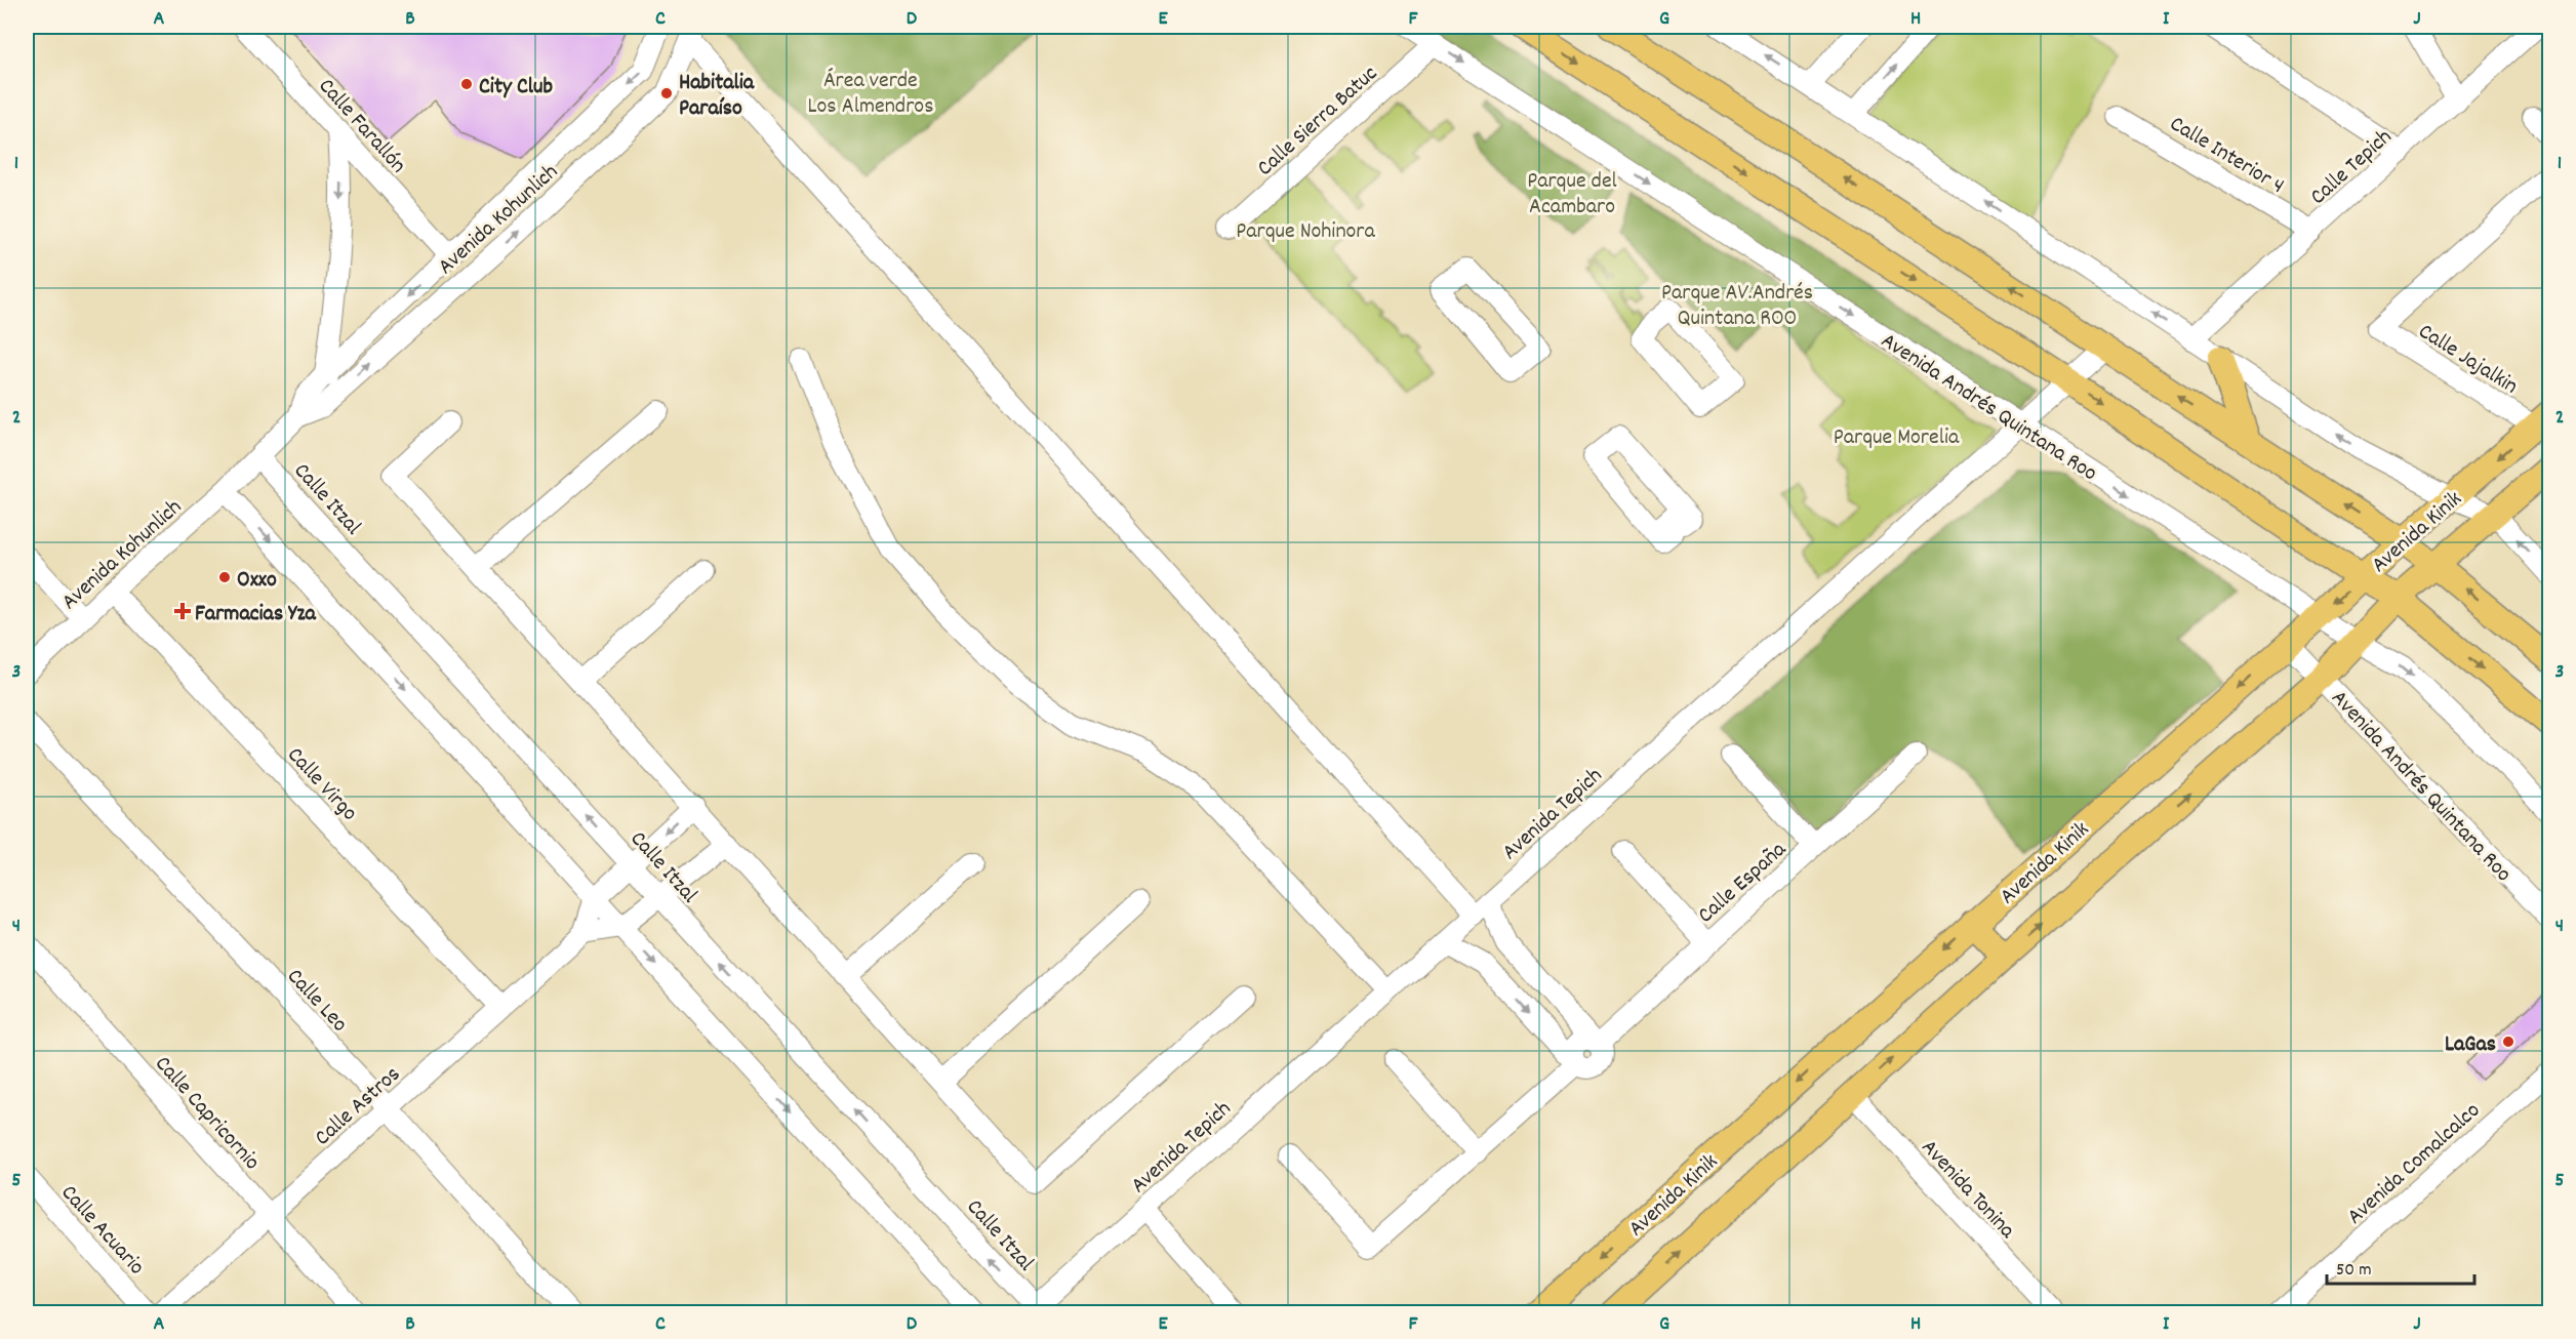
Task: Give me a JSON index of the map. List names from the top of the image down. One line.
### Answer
{"streets":{"main road":["Avenida Kinik"],"street":["Calle Sierra Batuc","Calle Farallón","Calle Interior 4","Calle Tepich","Avenida Kohunlich","Calle Jajalkin","Avenida Andrés Quintana Roo","Calle Itzal","Calle Virgo","Avenida Tepich","Calle España","Calle Leo","Calle Astros","Calle Capricornio","Avenida Comalcalco","Avenida Tonina","Calle Acuario"]},"crossings":[["Calle Sierra Batuc","Avenida Andrés Quintana Roo"],["Calle Farallón","Avenida Kohunlich"],["Calle Interior 4","Calle Tepich"],["Avenida Kohunlich","Calle Itzal"],["Avenida Kohunlich","Calle Virgo"],["Calle Jajalkin","Avenida Kinik"],["Avenida Andrés Quintana Roo","Avenida Kinik"],["Avenida Andrés Quintana Roo","Avenida Tepich"],["Calle Itzal","Avenida Tepich"],["Avenida Kinik","Avenida Tonina"],["Calle Virgo","Calle Astros"],["Calle Leo","Calle Astros"],["Calle Astros","Calle Capricornio"]],"parks":["Área verde Los Almendros","Parque del Acambaro","Parque Nohinora","Parque AV.Andrés Quintana ROO","Parque Morelia"],"places":{"other":["City Club","Habitalia Paraíso","Oxxo","LaGas"],"health":["Farmacias Yza"]},"scale_bar":"50 m","grid":{"columns":["A","B","C","D","E","F","G","H","I","J"],"rows":["1","2","3","4","5"]}}
